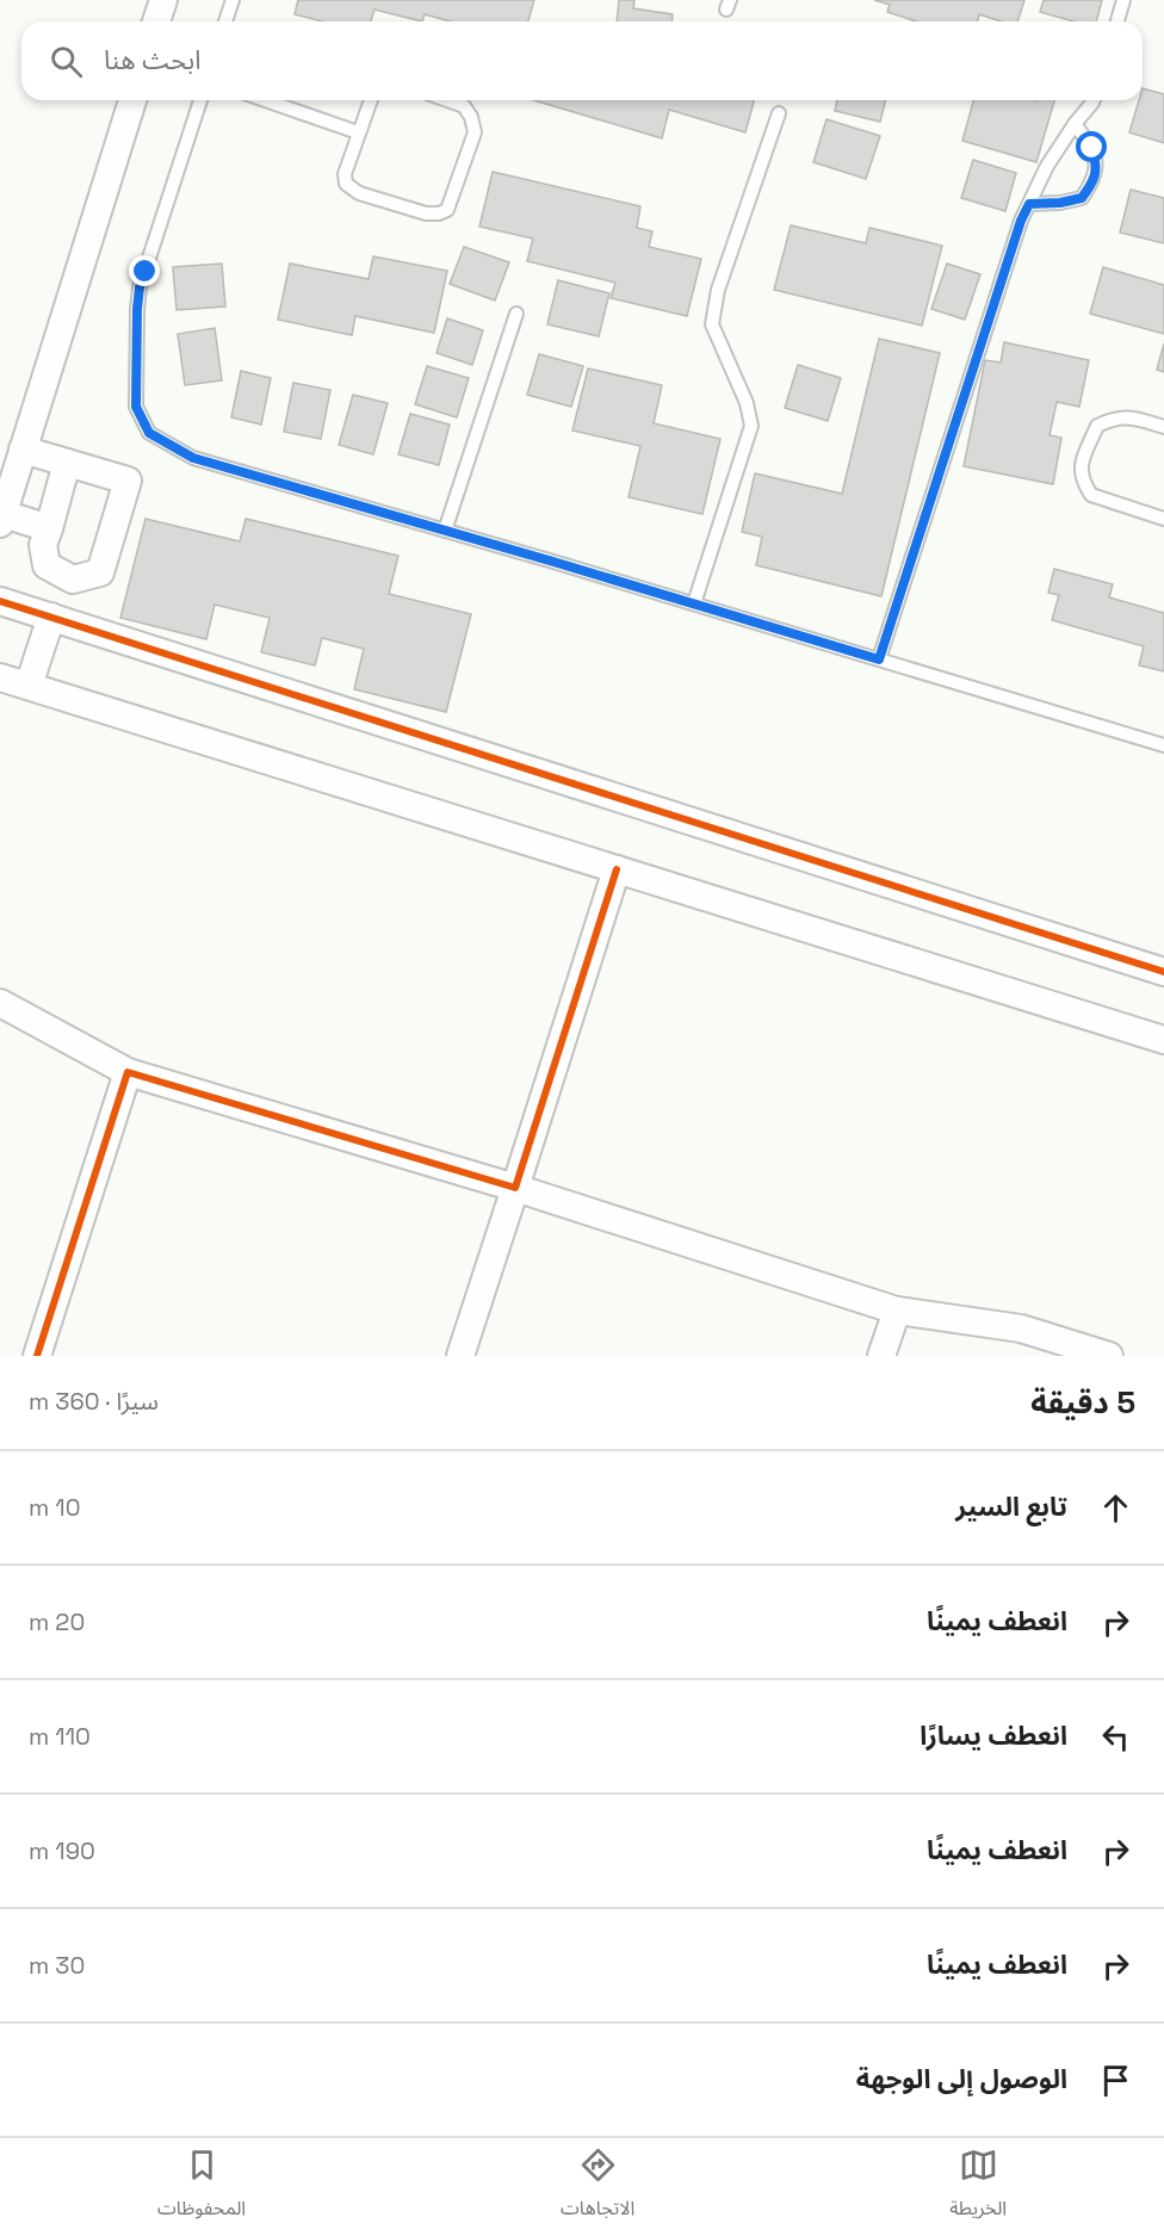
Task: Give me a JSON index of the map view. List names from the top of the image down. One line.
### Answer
{"page":{"search":"ابحث هنا","heading":["5 دقيقة","سيرًا · 360 m"],"list":[["تابع السير","10 m"],["انعطف يمينًا","20 m"],["انعطف يسارًا","110 m"],["انعطف يمينًا","190 m"],["انعطف يمينًا","30 m"],"الوصول إلى الوجهة"],"nav":["الخريطة","الاتجاهات","المحفوظات"]}}
